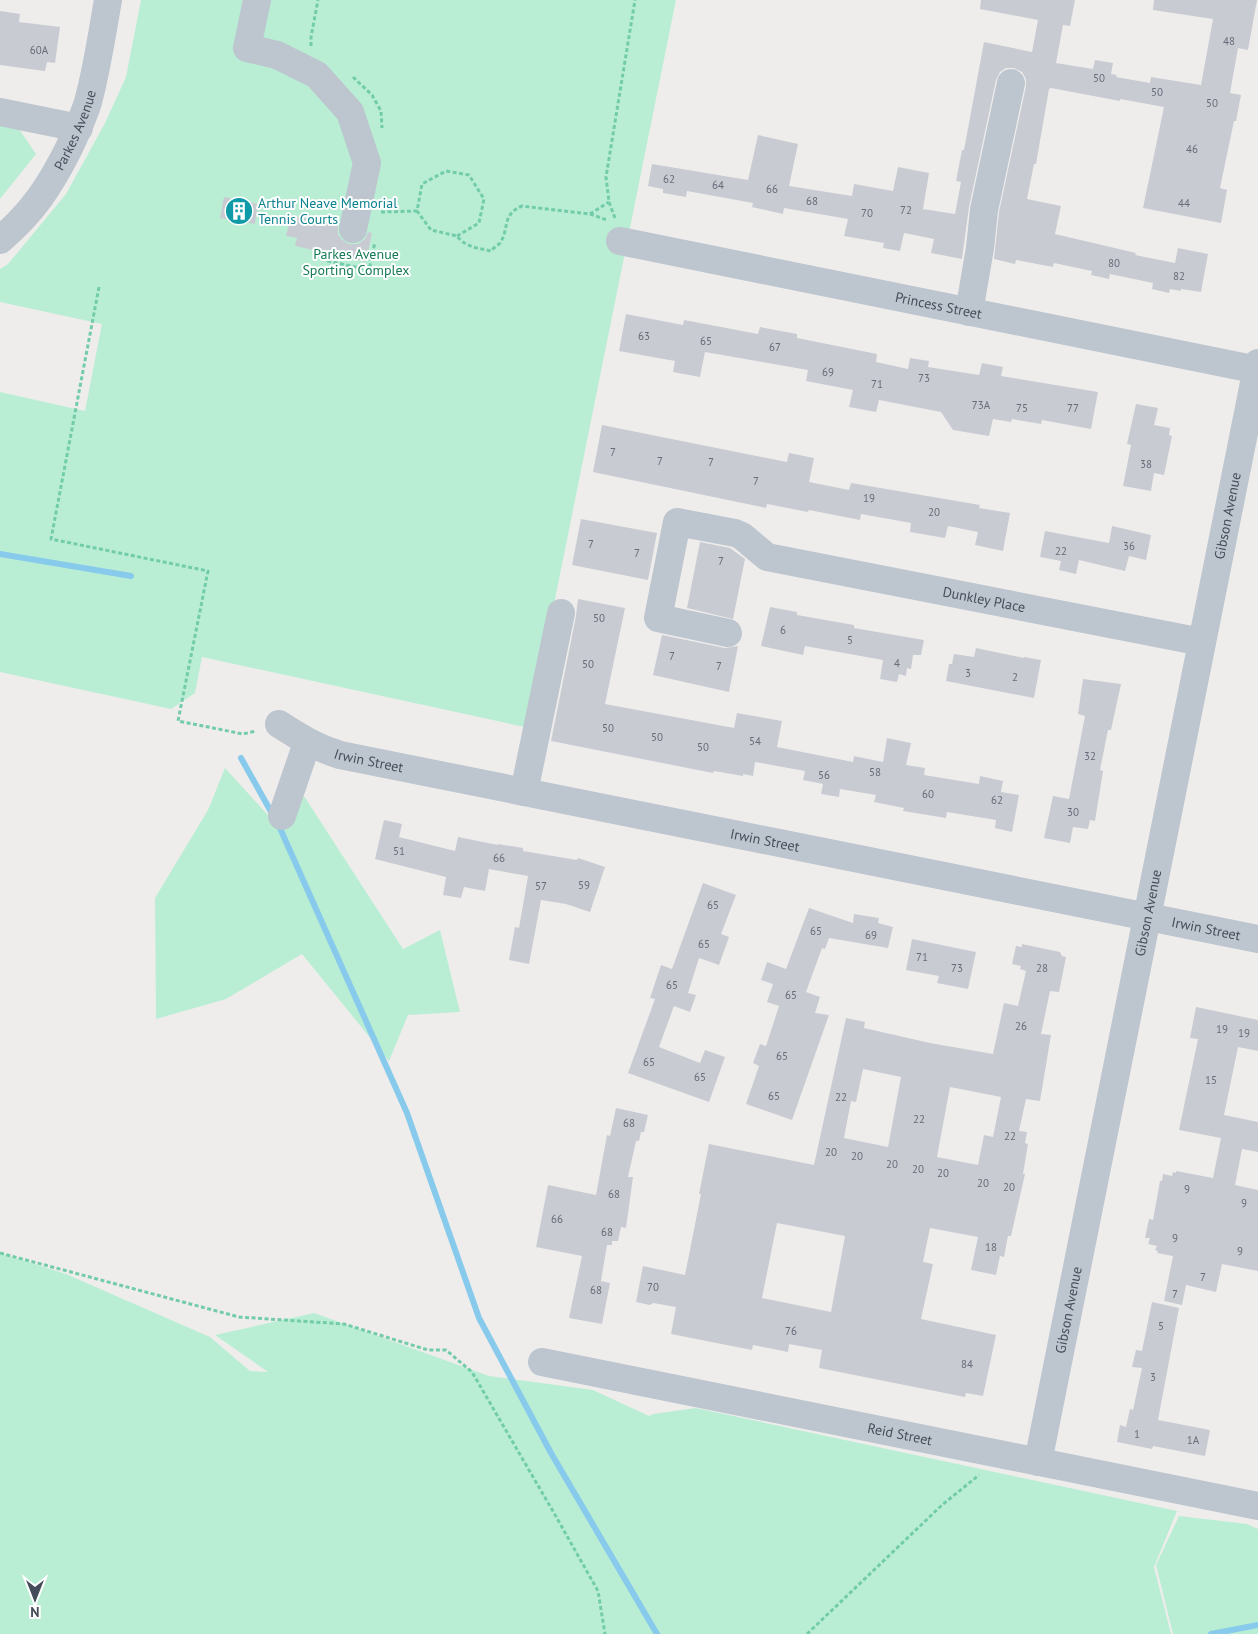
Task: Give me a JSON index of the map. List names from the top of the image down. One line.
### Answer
{"streets":{"street":["Parkes Avenue","Princess Street","Gibson Avenue","Dunkley Place","Irwin Street","Reid Street"]},"crossings":[["Princess Street","Gibson Avenue"],["Gibson Avenue","Dunkley Place"],["Gibson Avenue","Irwin Street"],["Gibson Avenue","Reid Street"]],"parks":["Parkes Avenue Sporting Complex"],"places":{"building":["Arthur Neave Memorial Tennis Courts"]},"house_numbers":["48","60A","50","50","50","46","62","64","66","68","44","72","70","80","82","63","65","67","69","73","71","73A","75","77","7","7","7","38","7","19","20","7","36","22","7","7","50","6","5","7","4","50","7","3","2","50","50","54","50","32","58","56","60","62","30","51","66","59","57","65","65","69","65","71","73","28","65","65","26","19","19","65","65","65","15","65","22","22","68","22","20","20","20","20","20","20","20","9","68","9","66","68","9","18","9","7","70","68","7","5","76","84","3","1","1A"],"north":"bottom"}
